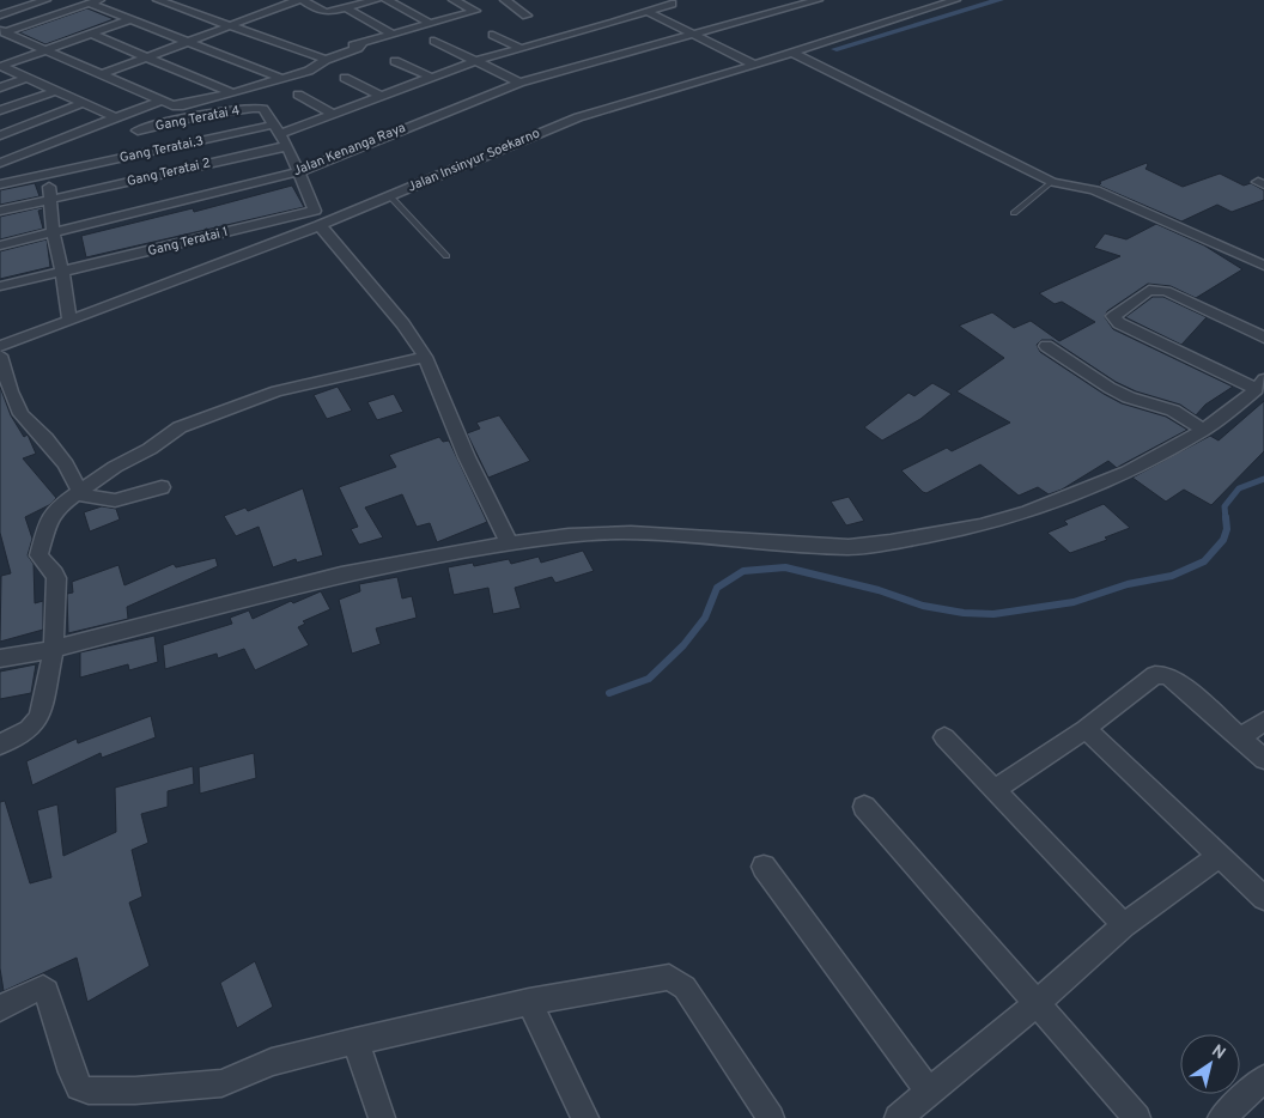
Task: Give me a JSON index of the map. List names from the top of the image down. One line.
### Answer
{"streets":{"street":["Gang Teratai 4","Gang Teratai.3","Jalan Kenanga Raya","Jalan Insinyur Soekarno","Gang Teratai 2","Gang Teratai 1"]},"crossings":[["Gang Teratai 4","Gang Teratai.3"],["Jalan Kenanga Raya","Gang Teratai 2"],["Jalan Kenanga Raya","Gang Teratai 1"]],"north":"top right"}
